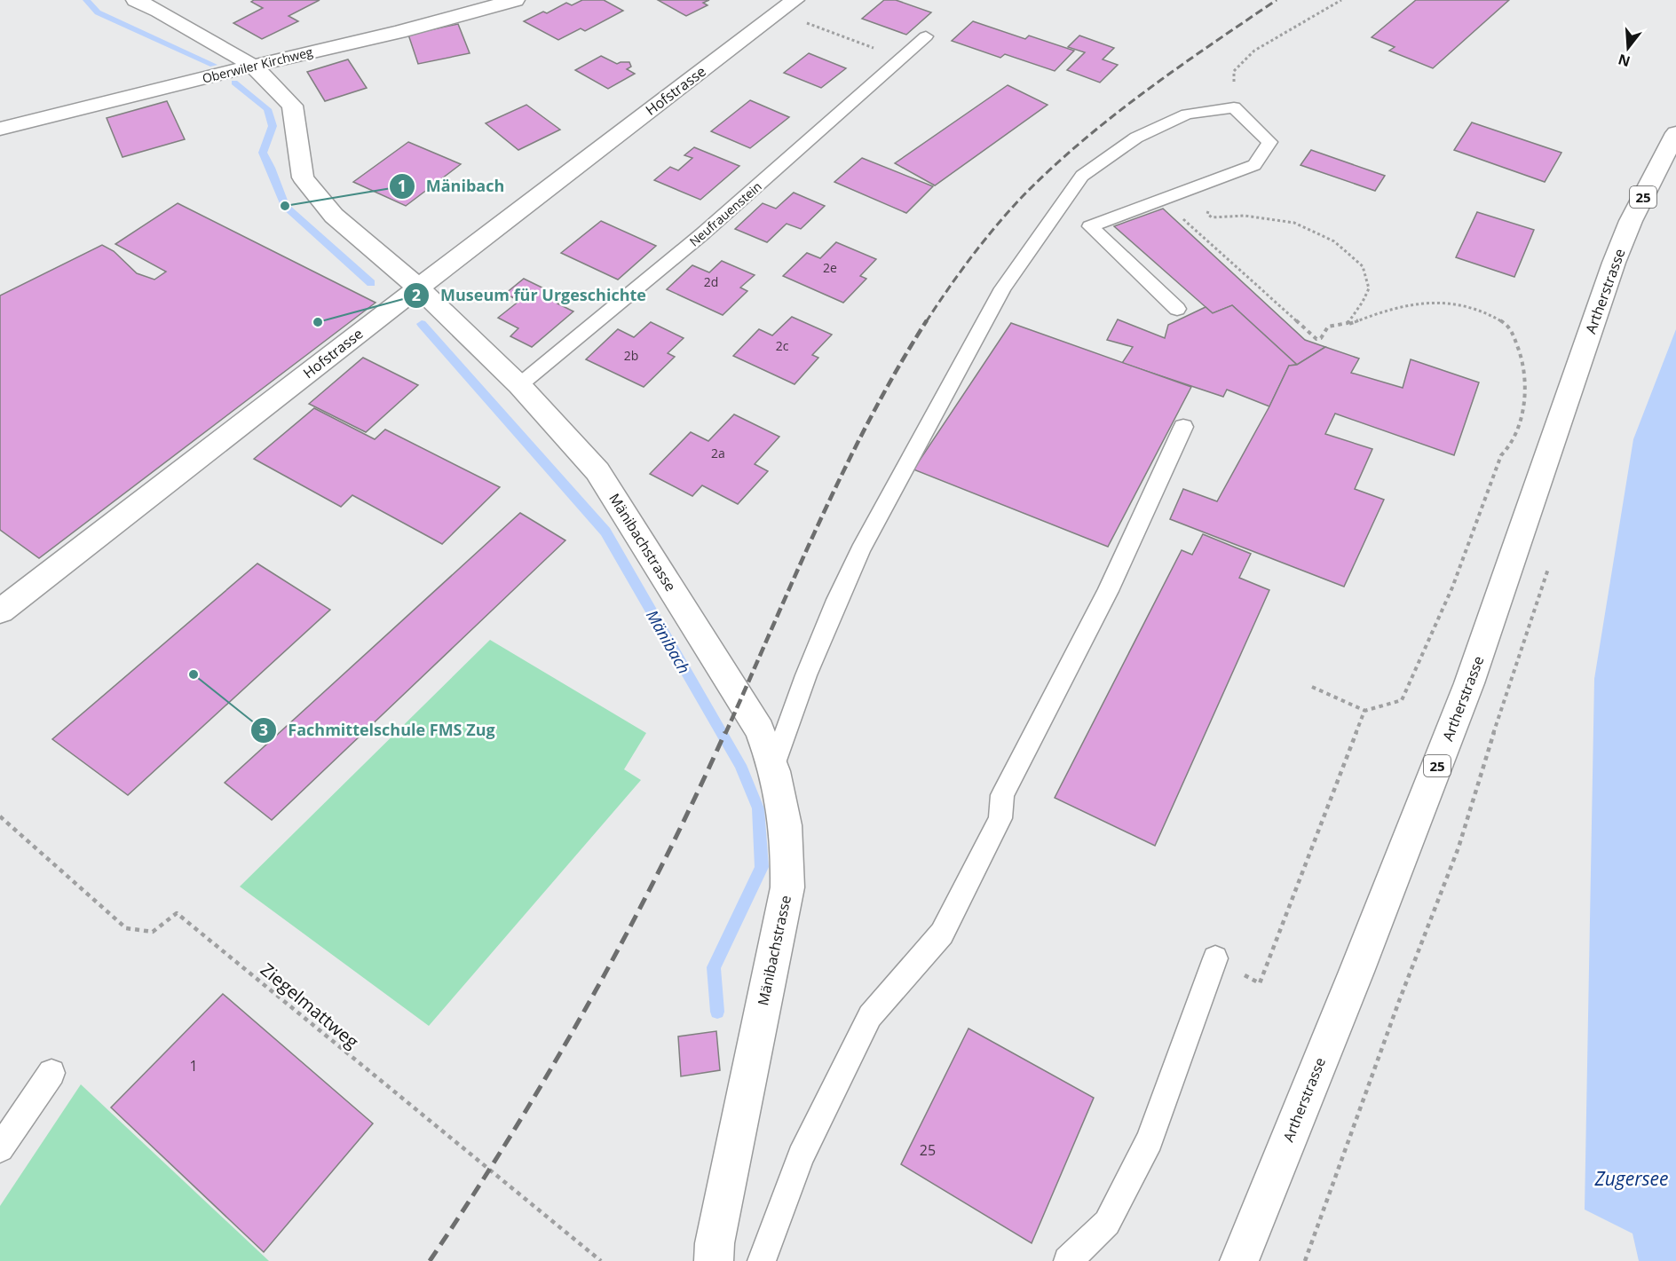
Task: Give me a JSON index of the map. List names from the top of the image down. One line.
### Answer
{"streets":{"street":["Oberwiler Kirchweg","Hofstrasse","25","Artherstrasse","Mänibachstrasse"],"lane":["Neufrauenstein"],"path":["Ziegelmattweg"]},"crossings":[["Oberwiler Kirchweg","Mänibachstrasse"],["Hofstrasse","Mänibachstrasse"],["Neufrauenstein","Mänibachstrasse"]],"water":["Mänibach","Zugersee"],"places":["Mänibach","Museum für Urgeschichte","Fachmittelschule FMS Zug"],"house_numbers":["2e","2d","2c","2b","2a","1","25"],"north":"bottom"}
